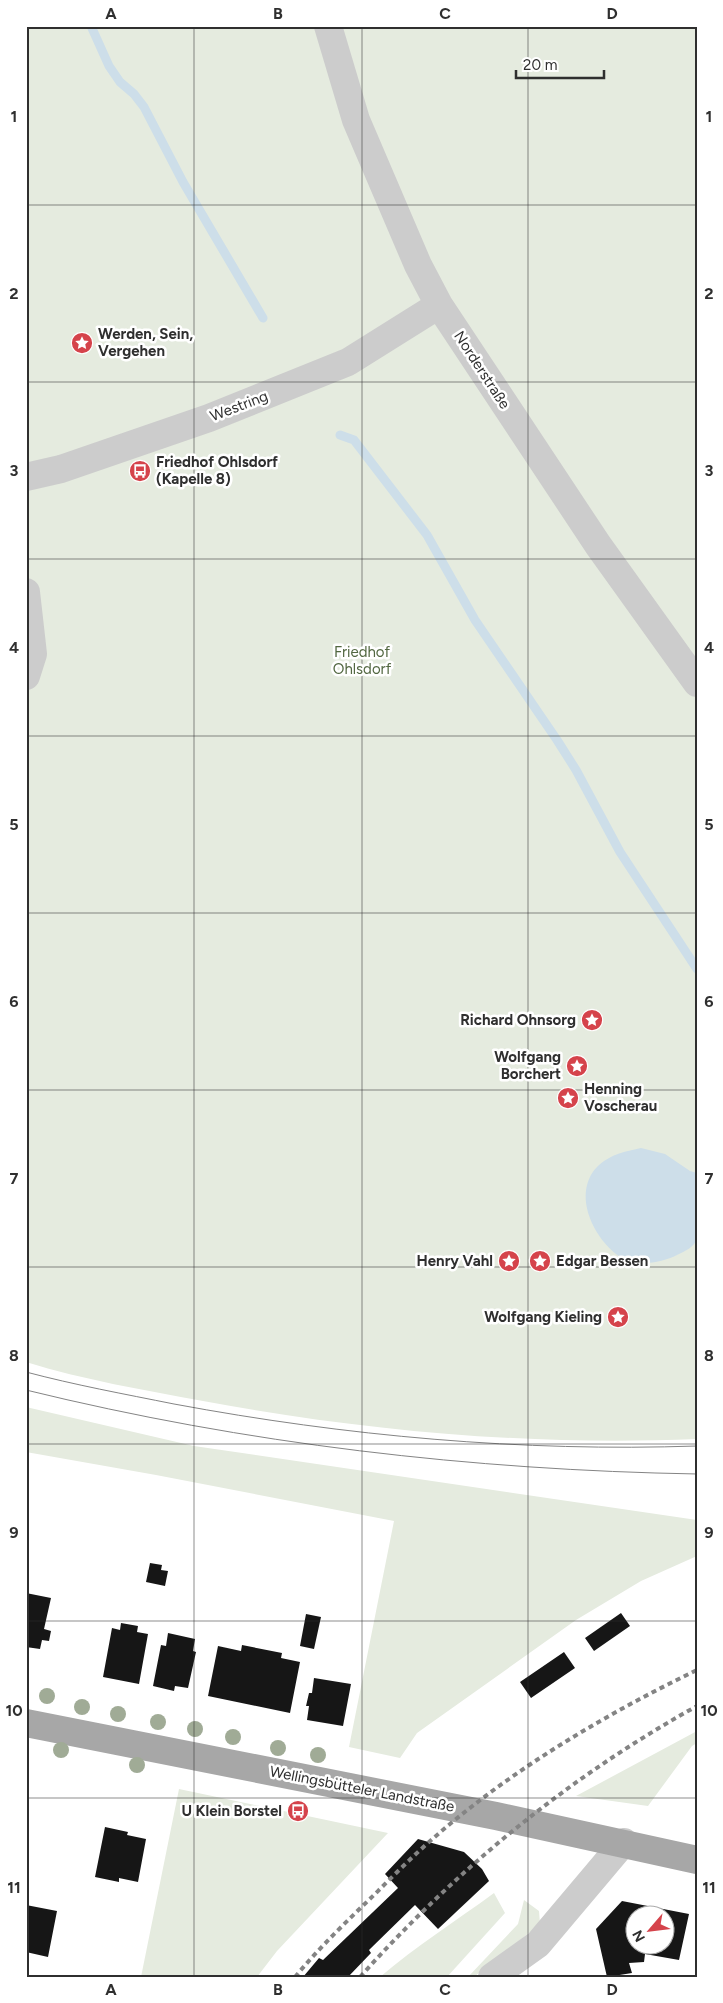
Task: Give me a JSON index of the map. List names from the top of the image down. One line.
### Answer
{"streets":{"main road":["Wellingsbütteler Landstraße"],"street":["Norderstraße","Westring"]},"crossings":[["Norderstraße","Westring"]],"parks":["Friedhof Ohlsdorf"],"places":{"place":["Werden, Sein, Vergehen","Richard Ohnsorg","Wolfgang Borchert","Henning Voscherau","Henry Vahl","Edgar Bessen","Wolfgang Kieling"],"bus stop":["Friedhof Ohlsdorf (Kapelle 8)","U Klein Borstel"]},"scale_bar":"20 m","north":"bottom left","grid":{"columns":["A","B","C","D"],"rows":["1","2","3","4","5","6","7","8","9","10","11"]}}
